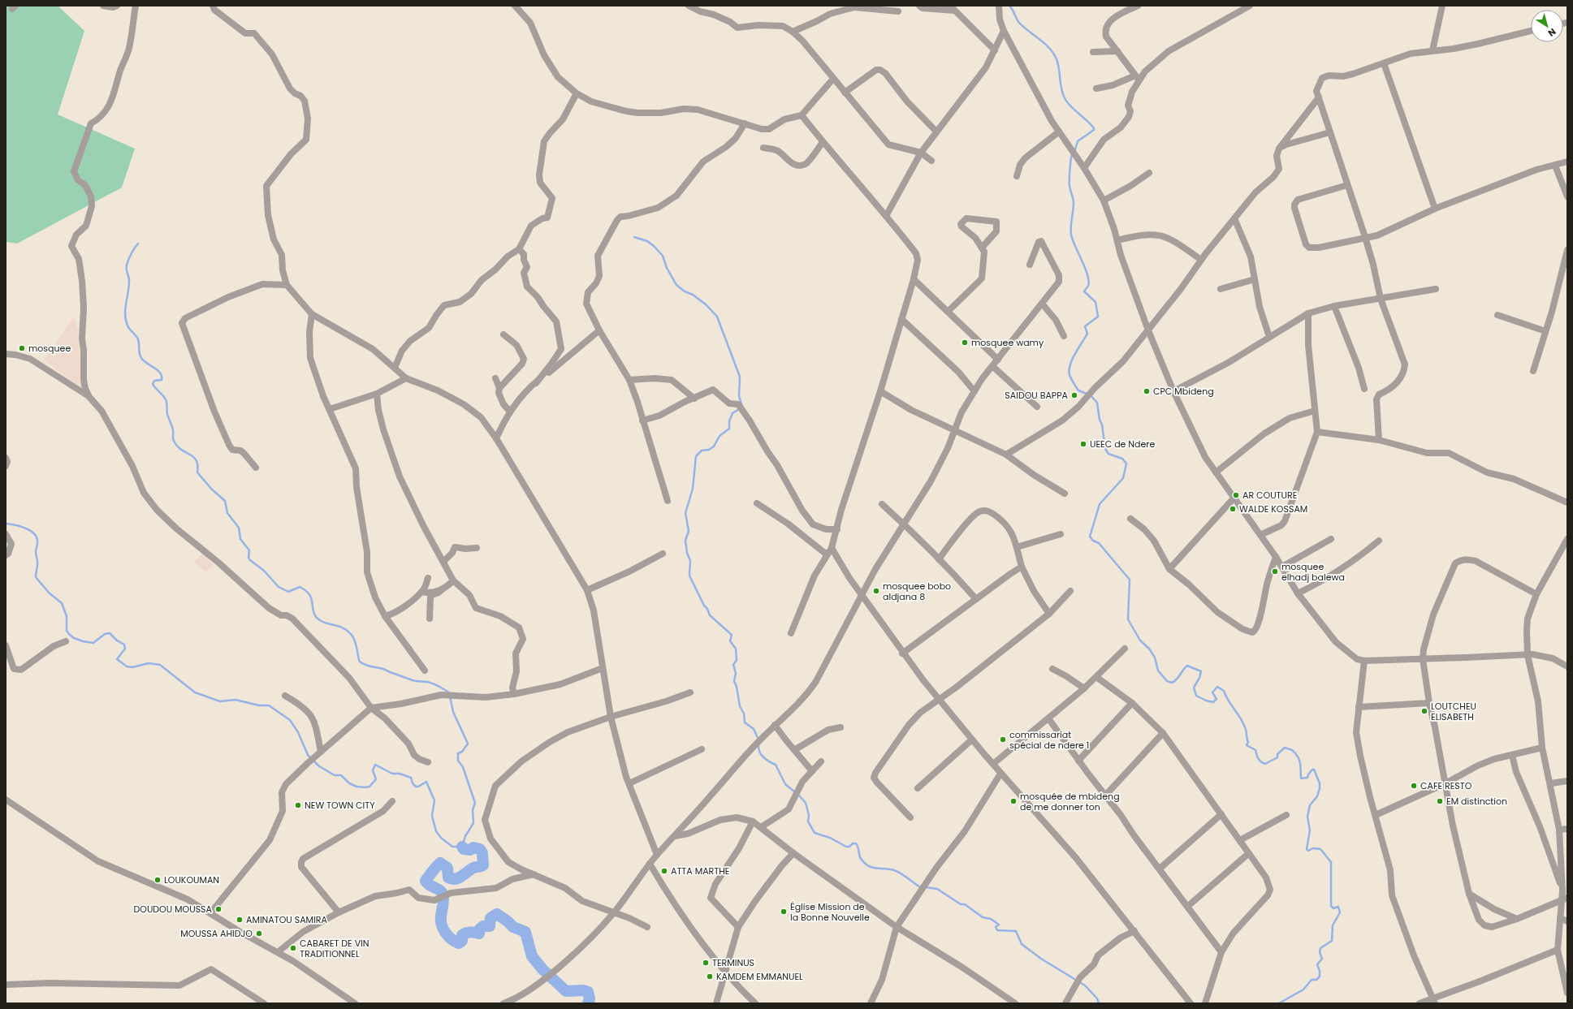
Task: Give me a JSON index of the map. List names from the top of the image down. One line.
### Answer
{"places":["mosquee wamy","mosquee","CPC Mbideng","SAIDOU BAPPA","UEEC de Ndere","AR COUTURE","WALDE KOSSAM","mosquee elhadj balewa","mosquee bobo aldjana 8","LOUTCHEU ELISABETH","commissariat spécial de ndere 1","CAFE RESTO","mosquée de mbideng de me donner ton","EM distinction","NEW TOWN CITY","ATTA MARTHE","LOUKOUMAN","DOUDOU MOUSSA","Église Mission de la Bonne Nouvelle","AMINATOU SAMIRA","MOUSSA AHIDJO","CABARET DE VIN TRADITIONNEL","TERMINUS","KAMDEM EMMANUEL"],"north":"bottom right"}
